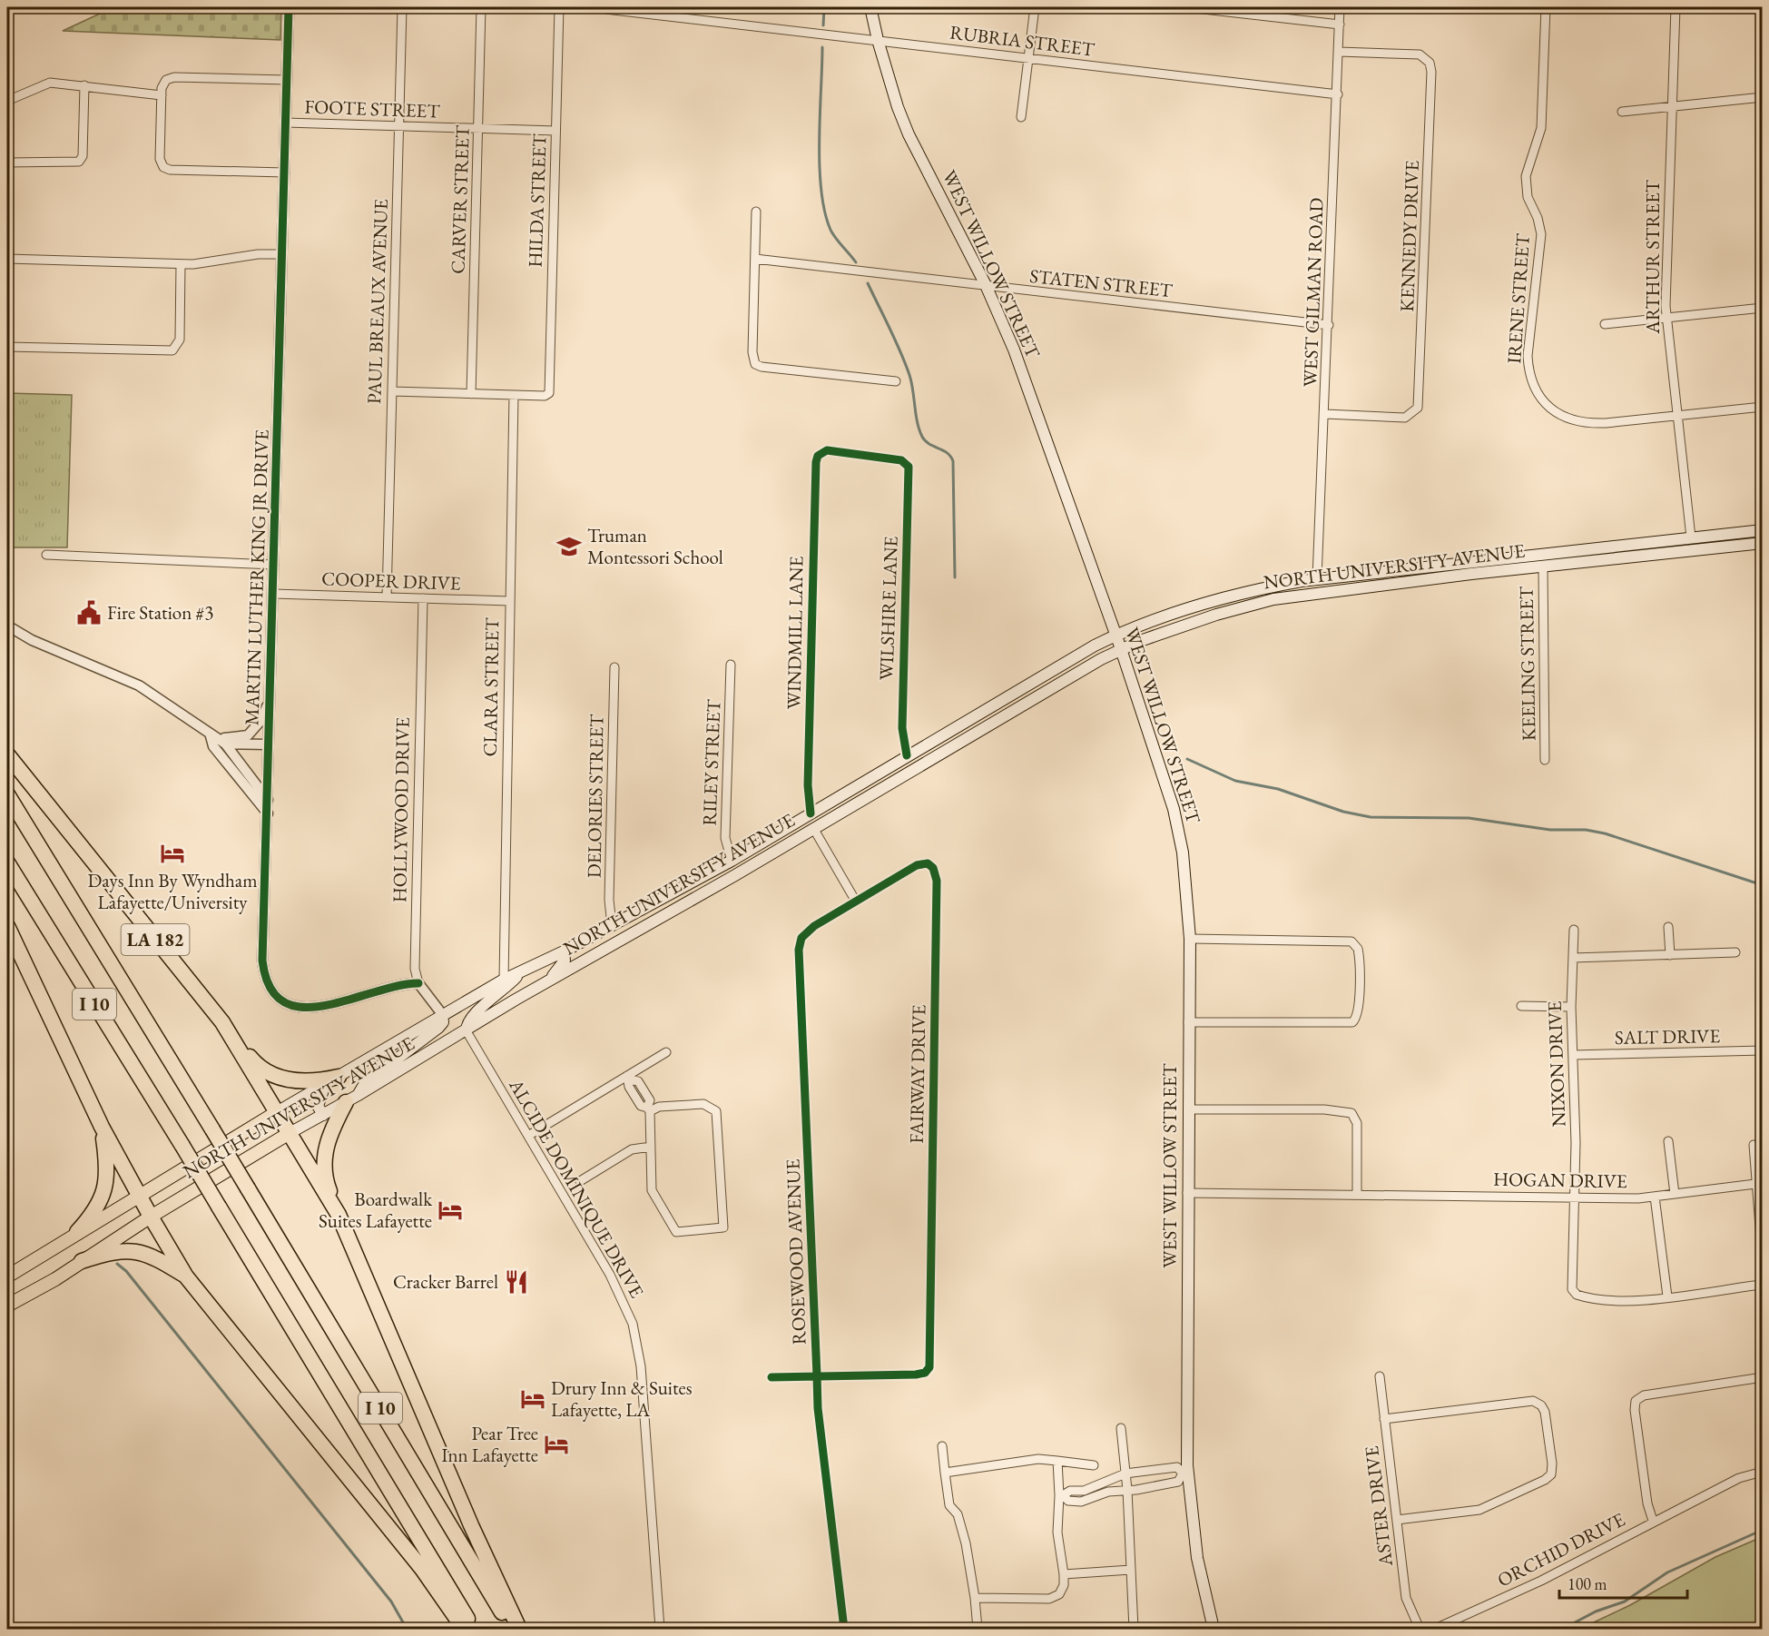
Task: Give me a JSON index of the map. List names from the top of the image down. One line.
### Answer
{"streets":{"highway":["LA 182","I 10"],"main road":["WEST WILLOW STREET","NORTH UNIVERSITY AVENUE"],"street":["RUBRIA STREET","FOOTE STREET","CARVER STREET","HILDA STREET","KENNEDY DRIVE","ARTHUR STREET","STATEN STREET","WEST GILMAN ROAD","IRENE STREET","PAUL BREAUX AVENUE","MARTIN LUTHER KING JR DRIVE","COOPER DRIVE","WILSHIRE LANE","WINDMILL LANE","KEELING STREET","CLARA STREET","RILEY STREET","DELORIES STREET","HOLLYWOOD DRIVE","SALT DRIVE","NIXON DRIVE","FAIRWAY DRIVE","HOGAN DRIVE","ALCIDE DOMINIQUE DRIVE","ROSEWOOD AVENUE","ASTER DRIVE","ORCHID DRIVE"]},"crossings":[["RUBRIA STREET","WEST WILLOW STREET"],["RUBRIA STREET","WEST GILMAN ROAD"],["FOOTE STREET","CARVER STREET"],["FOOTE STREET","HILDA STREET"],["FOOTE STREET","PAUL BREAUX AVENUE"],["FOOTE STREET","MARTIN LUTHER KING JR DRIVE"],["HILDA STREET","CLARA STREET"],["KENNEDY DRIVE","WEST GILMAN ROAD"],["ARTHUR STREET","IRENE STREET"],["ARTHUR STREET","NORTH UNIVERSITY AVENUE"],["WEST WILLOW STREET","STATEN STREET"],["WEST WILLOW STREET","NORTH UNIVERSITY AVENUE"],["WEST WILLOW STREET","HOGAN DRIVE"],["STATEN STREET","WEST GILMAN ROAD"],["WEST GILMAN ROAD","NORTH UNIVERSITY AVENUE"],["PAUL BREAUX AVENUE","COOPER DRIVE"],["NORTH UNIVERSITY AVENUE","WILSHIRE LANE"],["NORTH UNIVERSITY AVENUE","WINDMILL LANE"],["NORTH UNIVERSITY AVENUE","KEELING STREET"],["NORTH UNIVERSITY AVENUE","CLARA STREET"],["NORTH UNIVERSITY AVENUE","RILEY STREET"],["NORTH UNIVERSITY AVENUE","DELORIES STREET"],["NORTH UNIVERSITY AVENUE","LA 182"],["NORTH UNIVERSITY AVENUE","ALCIDE DOMINIQUE DRIVE"],["MARTIN LUTHER KING JR DRIVE","COOPER DRIVE"],["MARTIN LUTHER KING JR DRIVE","HOLLYWOOD DRIVE"],["COOPER DRIVE","CLARA STREET"],["COOPER DRIVE","HOLLYWOOD DRIVE"],["WILSHIRE LANE","WINDMILL LANE"],["SALT DRIVE","NIXON DRIVE"],["NIXON DRIVE","HOGAN DRIVE"],["FAIRWAY DRIVE","ROSEWOOD AVENUE"]],"places":{"school or university":["Truman Montessori School"],"public building":["Fire Station #3"],"hotel":["Days Inn By Wyndham Lafayette/University","Boardwalk Suites Lafayette","Drury Inn & Suites Lafayette, LA","Pear Tree Inn Lafayette"],"restaurant":["Cracker Barrel"]},"scale_bar":"100 m"}
